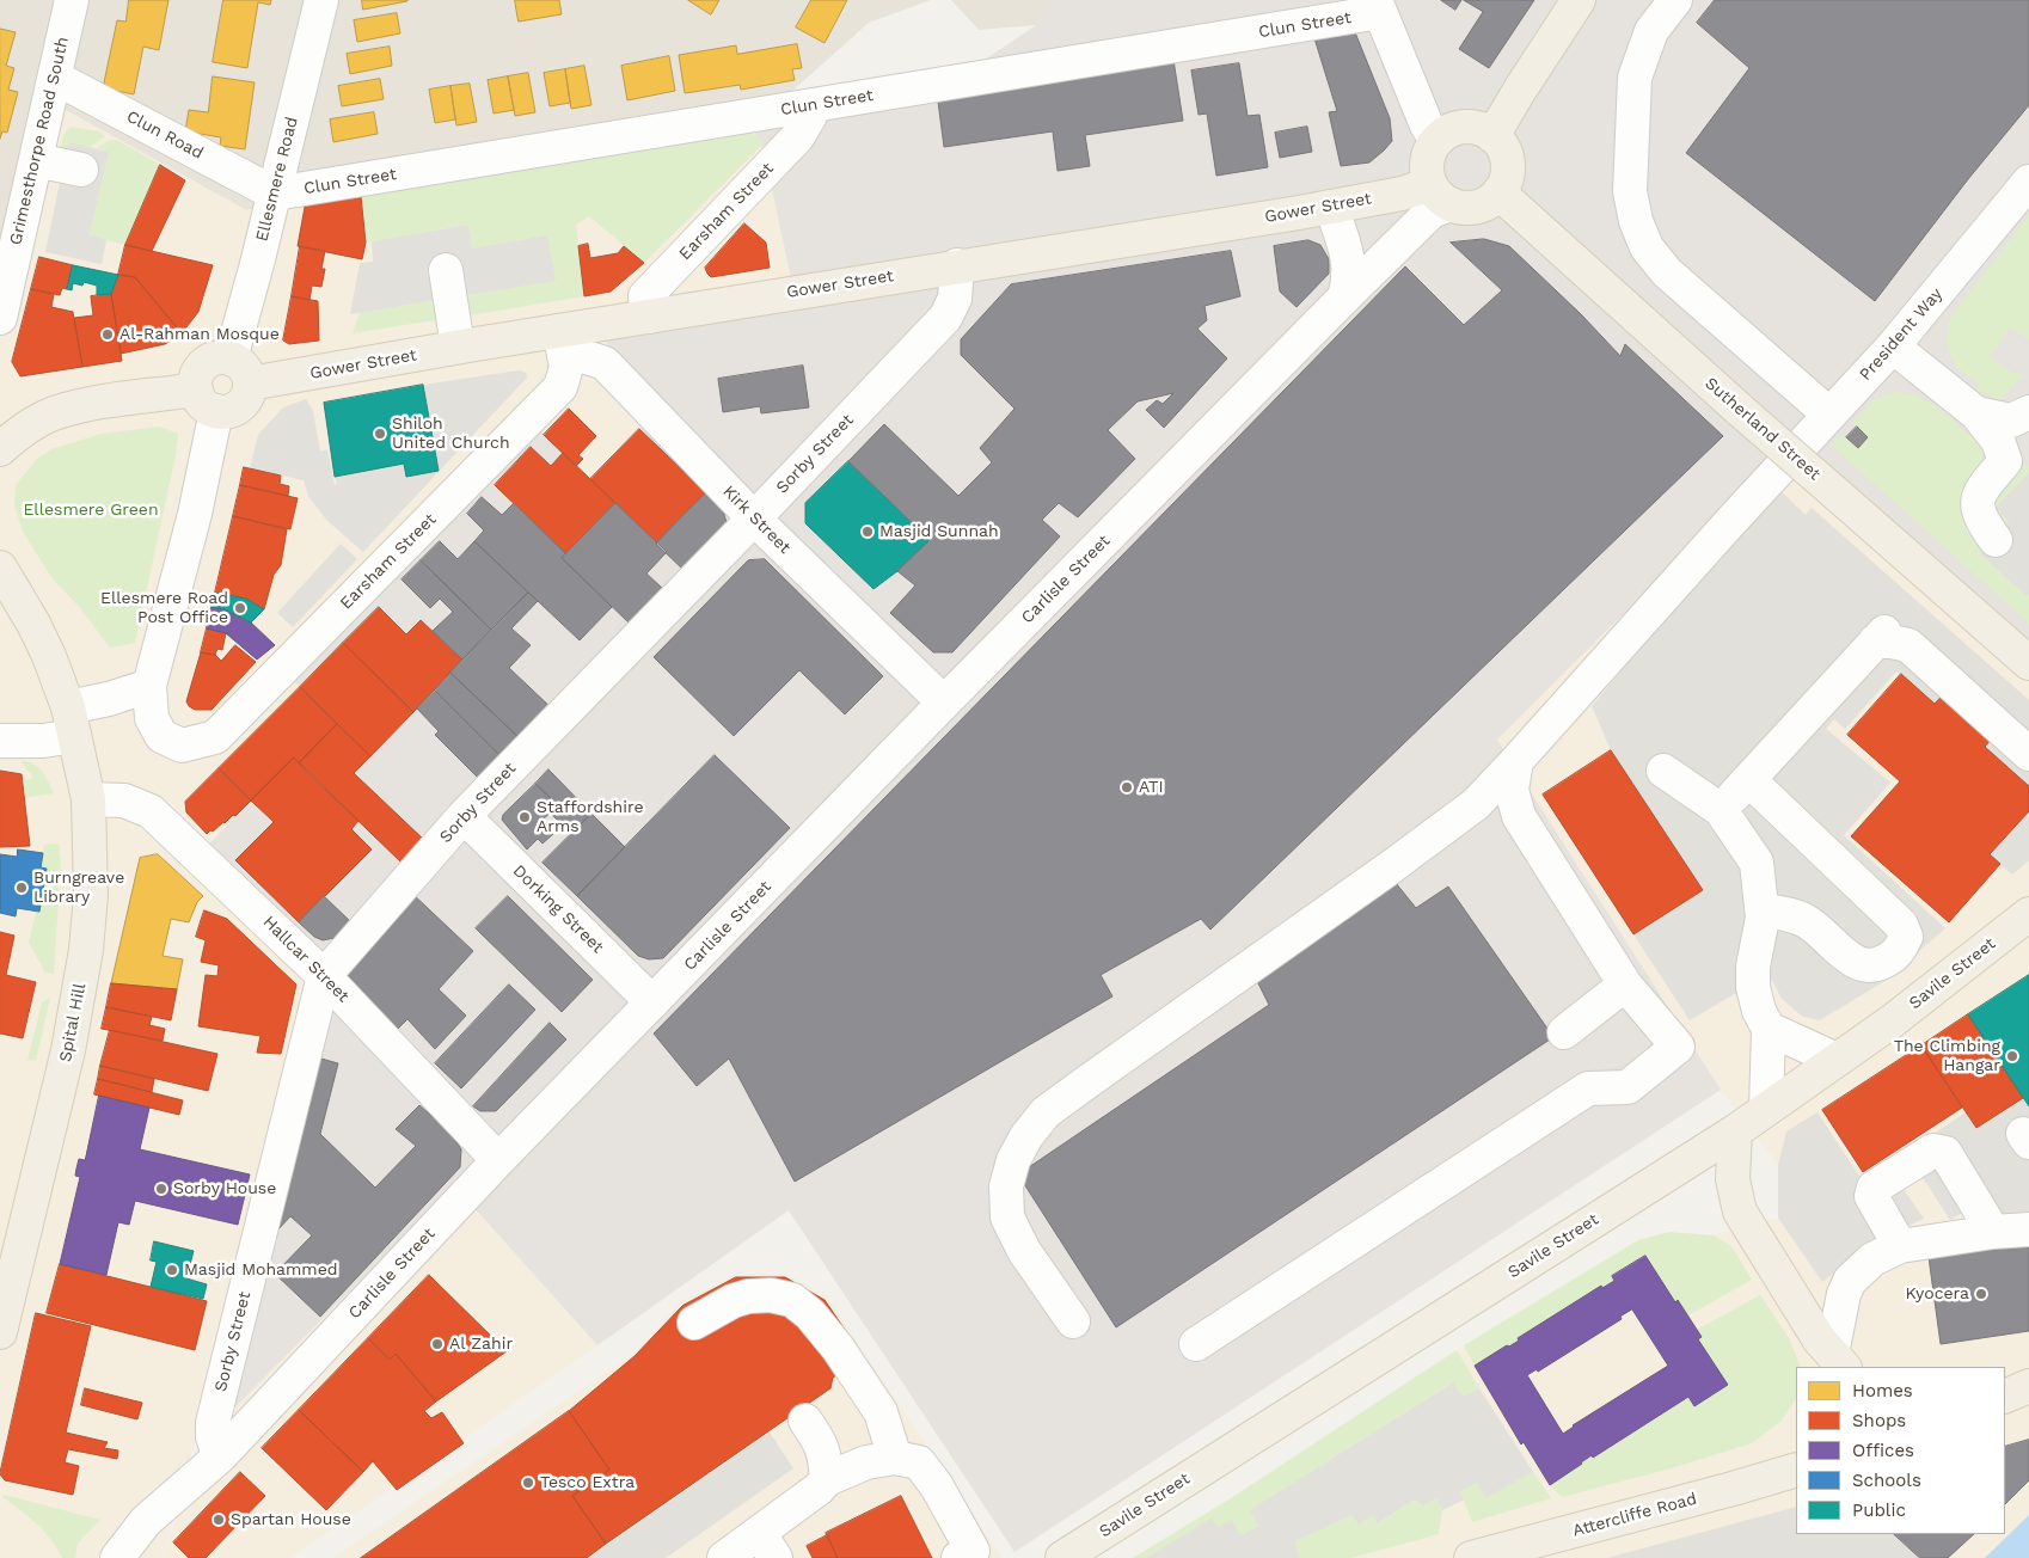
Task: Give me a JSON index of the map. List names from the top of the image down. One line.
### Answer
{"streets":{"main road":["Gower Street","Sutherland Street","Savile Street","Spital Hill","Attercliffe Road"],"street":["Clun Street","Clun Road","Grimesthorpe Road South","Ellesmere Road","Earsham Street","President Way","Sorby Street","Kirk Street","Carlisle Street","Dorking Street","Hallcar Street"]},"crossings":[["Clun Street","Clun Road"],["Clun Street","Ellesmere Road"],["Clun Street","Earsham Street"],["Clun Road","Grimesthorpe Road South"],["Clun Road","Ellesmere Road"],["Ellesmere Road","Gower Street"],["Gower Street","Earsham Street"],["Gower Street","Sutherland Street"],["Gower Street","Sorby Street"],["Gower Street","Kirk Street"],["Gower Street","Carlisle Street"],["Earsham Street","Kirk Street"],["Sutherland Street","Carlisle Street"],["Sorby Street","Kirk Street"],["Sorby Street","Carlisle Street"],["Sorby Street","Dorking Street"],["Sorby Street","Hallcar Street"],["Kirk Street","Carlisle Street"],["Carlisle Street","Dorking Street"],["Carlisle Street","Hallcar Street"],["Hallcar Street","Spital Hill"]],"parks":["Ellesmere Green"],"places":["Al-Rahman Mosque","Shiloh United Church","Masjid Sunnah","Ellesmere Road Post Office","ATI","Staffordshire Arms","Burngreave Library","The Climbing Hangar","Sorby House","Masjid Mohammed","Kyocera","Al Zahir","Tesco Extra","Spartan House"],"legend":["Homes","Shops","Offices","Schools","Public"]}
